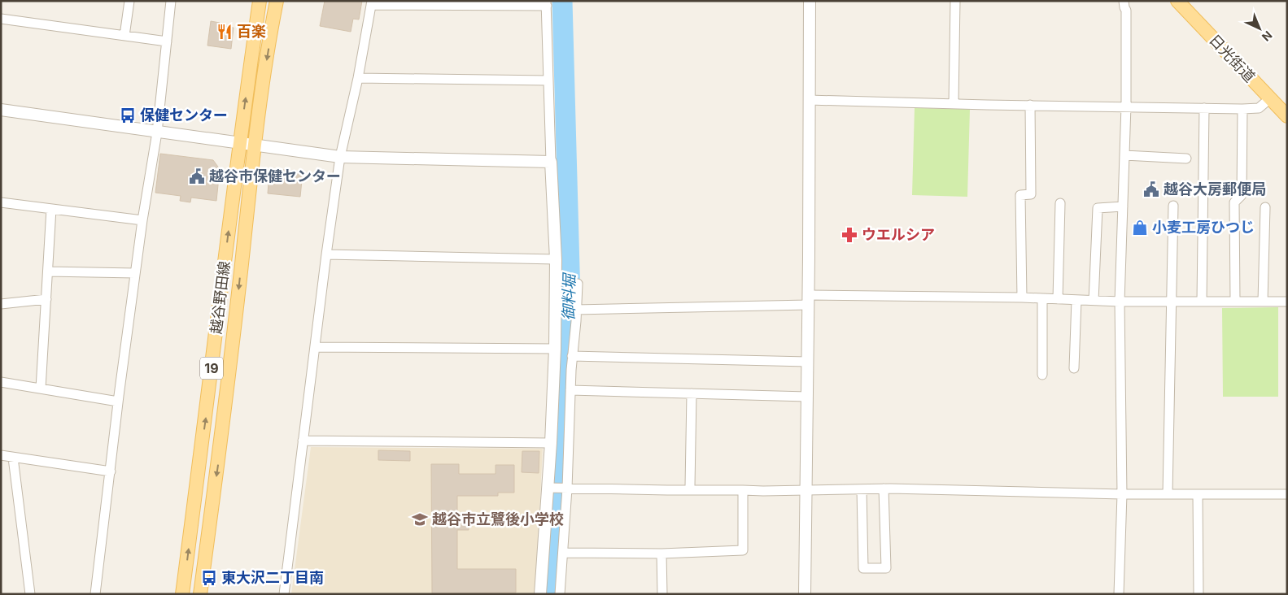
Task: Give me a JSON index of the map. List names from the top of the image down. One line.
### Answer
{"streets":{"main road":["日光街道","越谷野田線","19"]},"water":["御料堀"],"places":{"restaurant":["百楽"],"bus stop":["保健センター","東大沢二丁目南"],"public building":["越谷市保健センター","越谷大房郵便局"],"shop":["小麦工房ひつじ"],"pharmacy":["ウエルシア"],"school or university":["越谷市立鷺後小学校"]},"north":"bottom right"}
